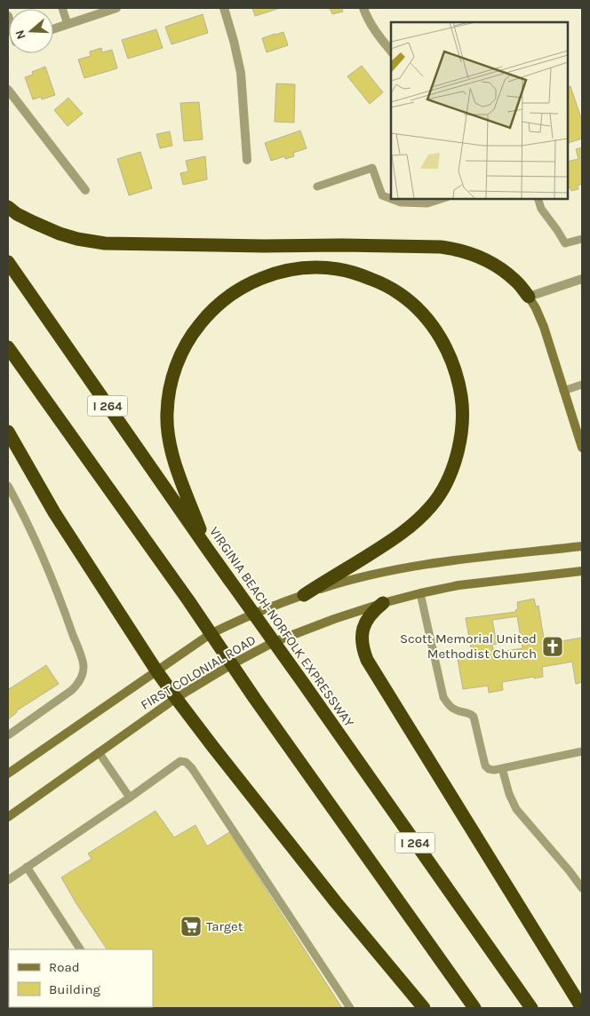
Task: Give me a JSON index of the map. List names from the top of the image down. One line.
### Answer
{"streets":{"highway":["I 264","VIRGINIA BEACH-NORFOLK EXPRESSWAY"],"main road":["FIRST COLONIAL ROAD"]},"places":{"church":["Scott Memorial United Methodist Church"],"supermarket":["Target"]},"legend":["Road","Building"],"north":"left"}
